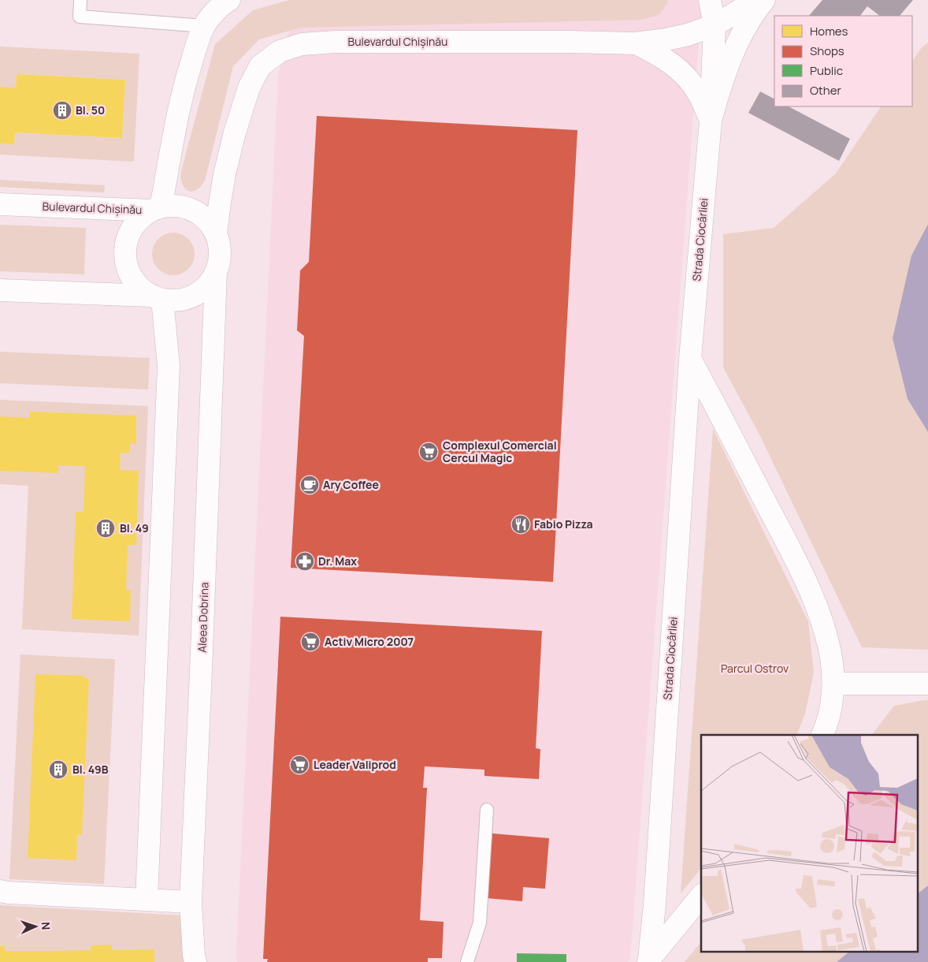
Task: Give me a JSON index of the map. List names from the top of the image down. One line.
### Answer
{"streets":{"street":["Bulevardul Chișinău","Strada Ciocârliei","Aleea Dobrina"]},"crossings":[["Bulevardul Chișinău","Aleea Dobrina"]],"parks":["Parcul Ostrov"],"places":{"building":["Bl. 50","Bl. 49","Bl. 49B"],"supermarket":["Complexul Comercial Cercul Magic","Activ Micro 2007","Leader Valiprod"],"cafe":["Ary Coffee"],"restaurant":["Fabio Pizza"],"pharmacy":["Dr. Max"]},"legend":["Homes","Shops","Public","Other"],"north":"right"}
